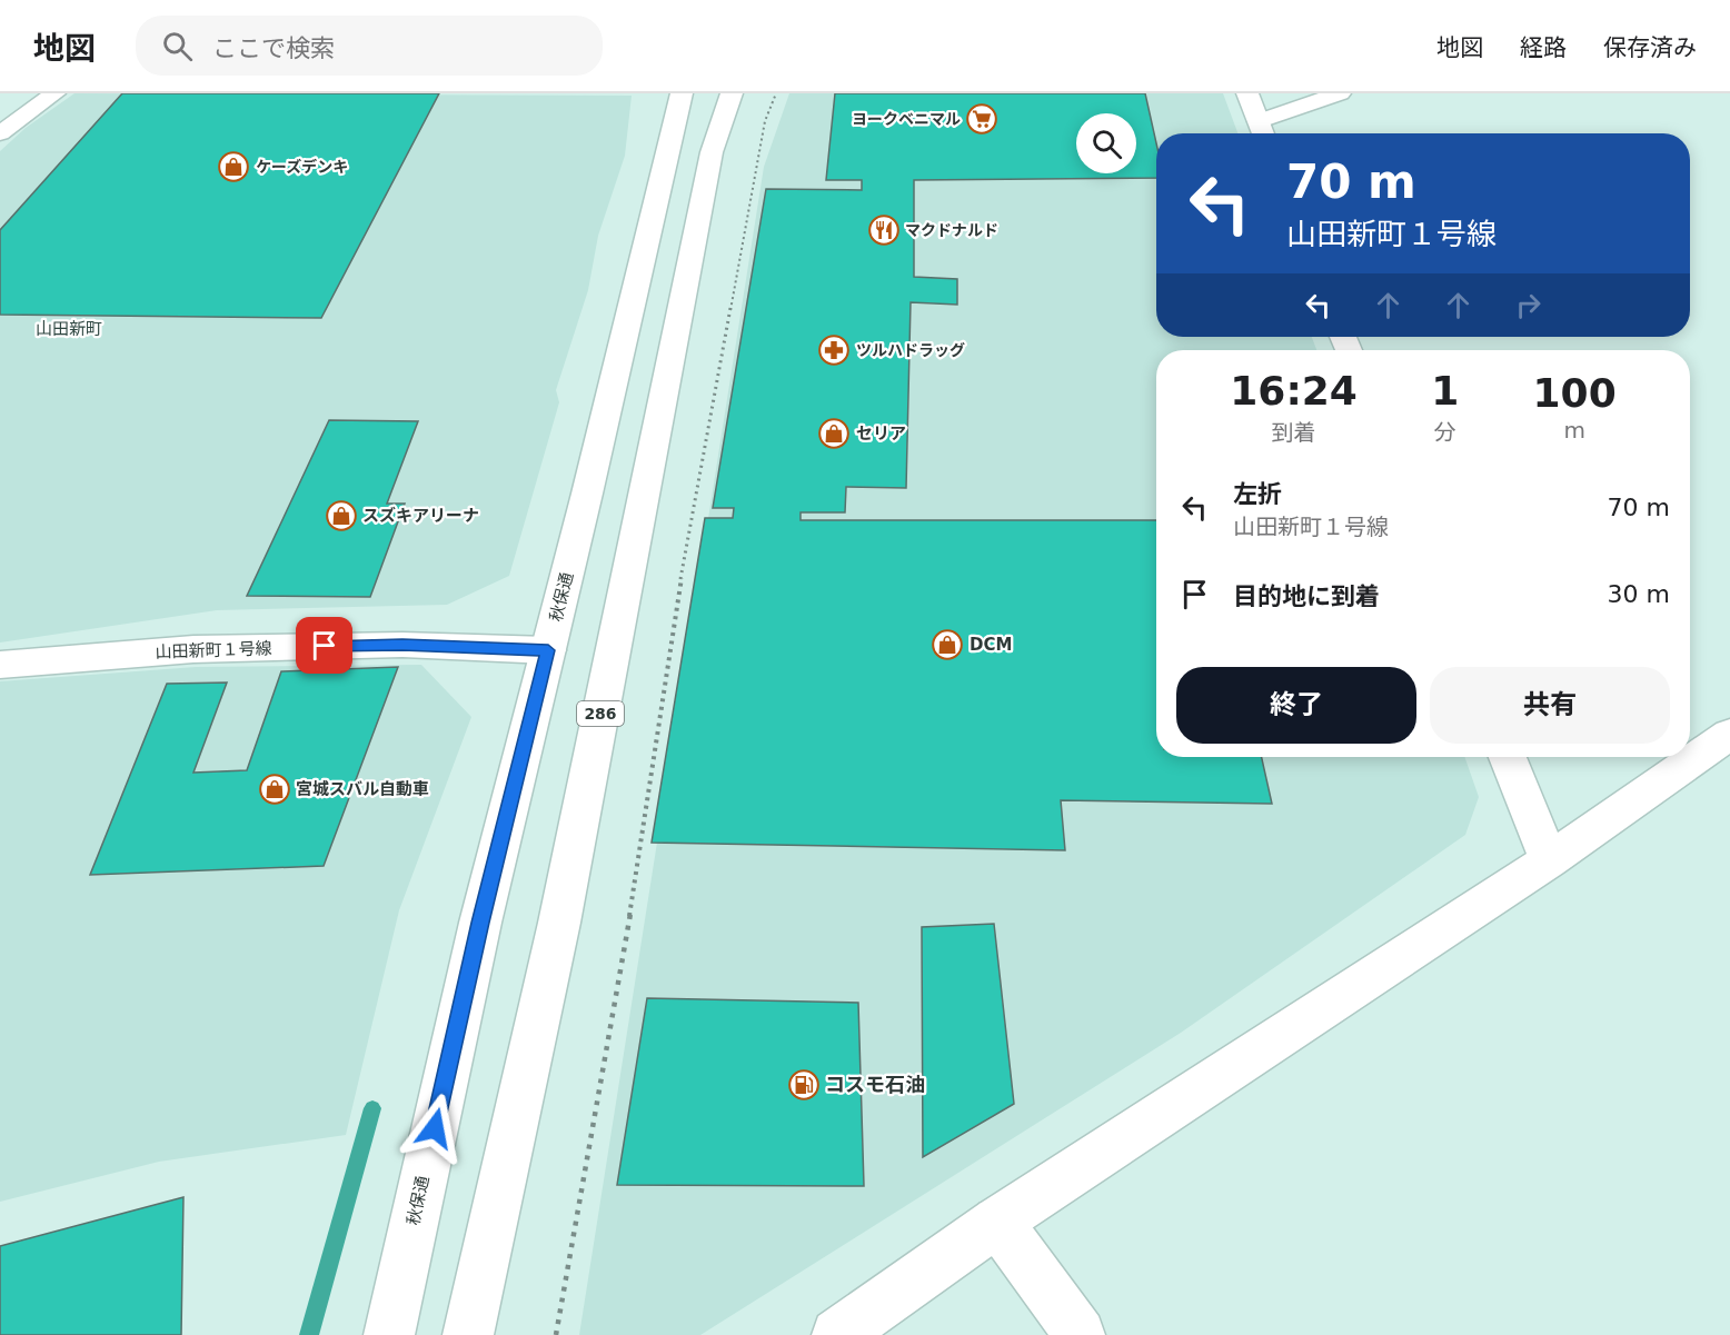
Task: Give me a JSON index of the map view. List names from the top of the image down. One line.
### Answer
{"streets":{"main road":["秋保通","山田新町１号線","286"]},"crossings":[["秋保通","山田新町１号線"]],"districts":["山田新町"],"places":{"supermarket":["ヨークベニマル"],"shop":["ケーズデンキ","セリア","スズキアリーナ","DCM","宮城スバル自動車"],"restaurant":["マクドナルド"],"pharmacy":["ツルハドラッグ"],"fuel station":["コスモ石油"]},"page":{"header":"地図","search":"ここで検索","nav":["地図","経路","保存済み"],"turn":["70 m","山田新町１号線"],"eta":["16:24","到着","1","分","100","m"],"list":[{"name":"左折","note":"山田新町１号線","value":"70 m"},{"name":"目的地に到着","value":"30 m"}],"buttons":["終了","共有"]}}
